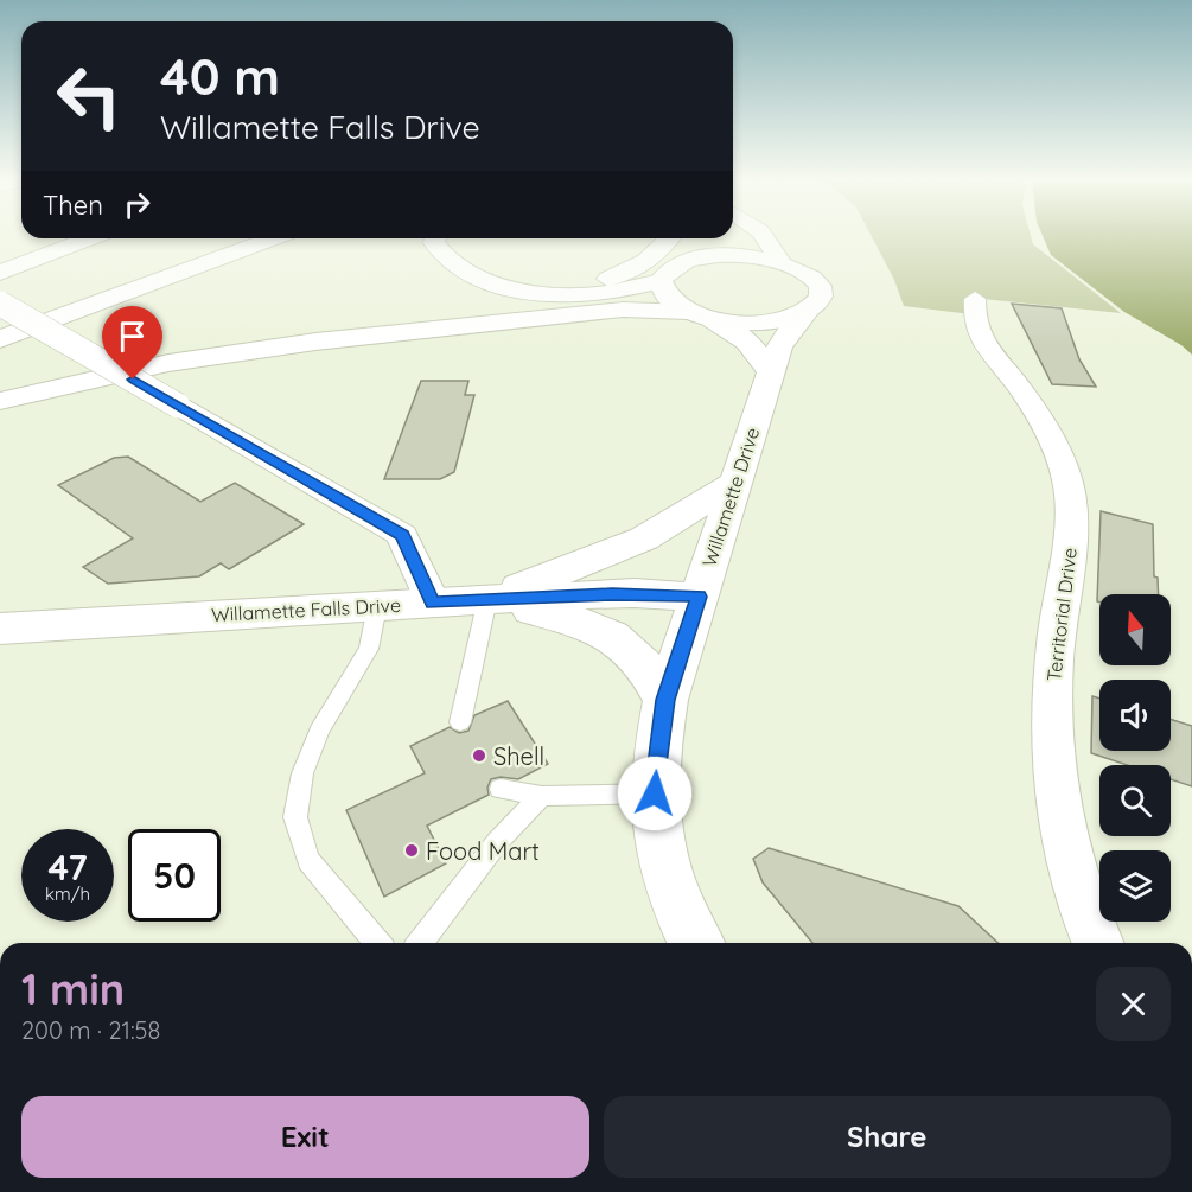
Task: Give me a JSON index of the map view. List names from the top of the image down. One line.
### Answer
{"streets":{"main road":["Willamette Drive","Willamette Falls Drive"],"street":["Territorial Drive"]},"crossings":[["Willamette Drive","Willamette Falls Drive"]],"places":["Shell","Food Mart"],"north":"top","page":{"turn":["40 m","Willamette Falls Drive"],"then":"Then","speed":"47 km/h","limit":"50","heading":["1 min","200 m · 21:58"],"buttons":["Exit","Share"]}}
